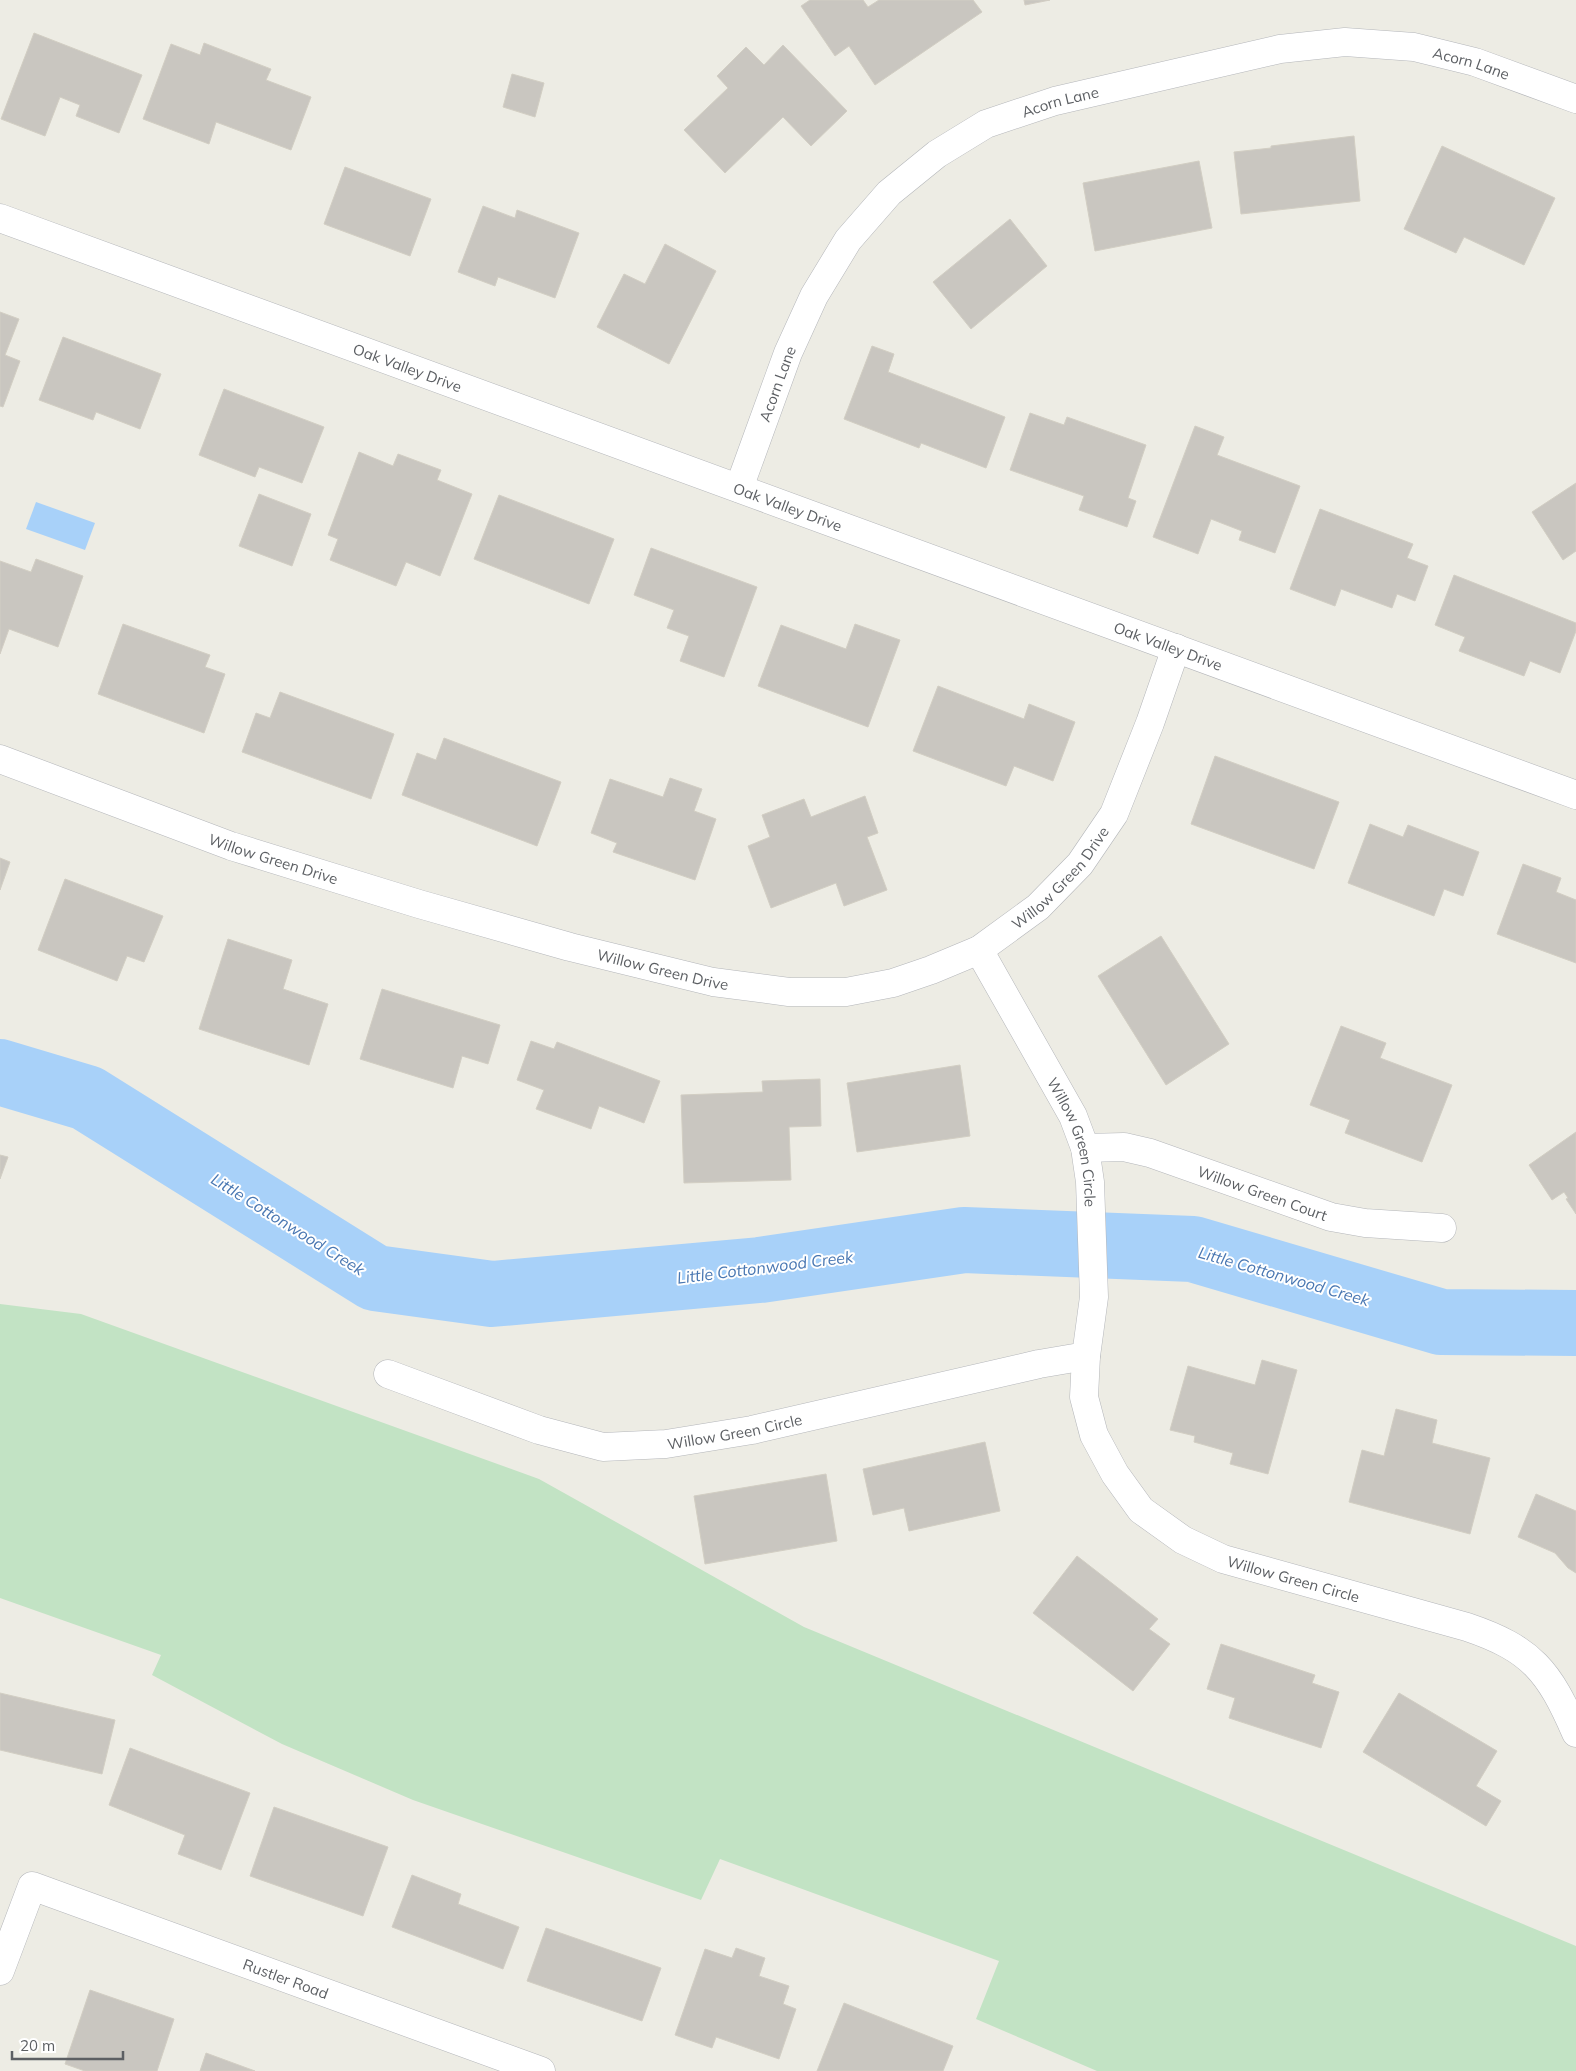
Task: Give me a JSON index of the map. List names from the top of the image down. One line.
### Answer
{"streets":{"street":["Acorn Lane","Oak Valley Drive","Willow Green Drive","Willow Green Circle","Willow Green Court","Rustler Road"]},"crossings":[["Acorn Lane","Oak Valley Drive"],["Oak Valley Drive","Willow Green Drive"],["Willow Green Drive","Willow Green Circle"],["Willow Green Circle","Willow Green Court"]],"water":["Little Cottonwood Creek"],"scale_bar":"20 m"}
